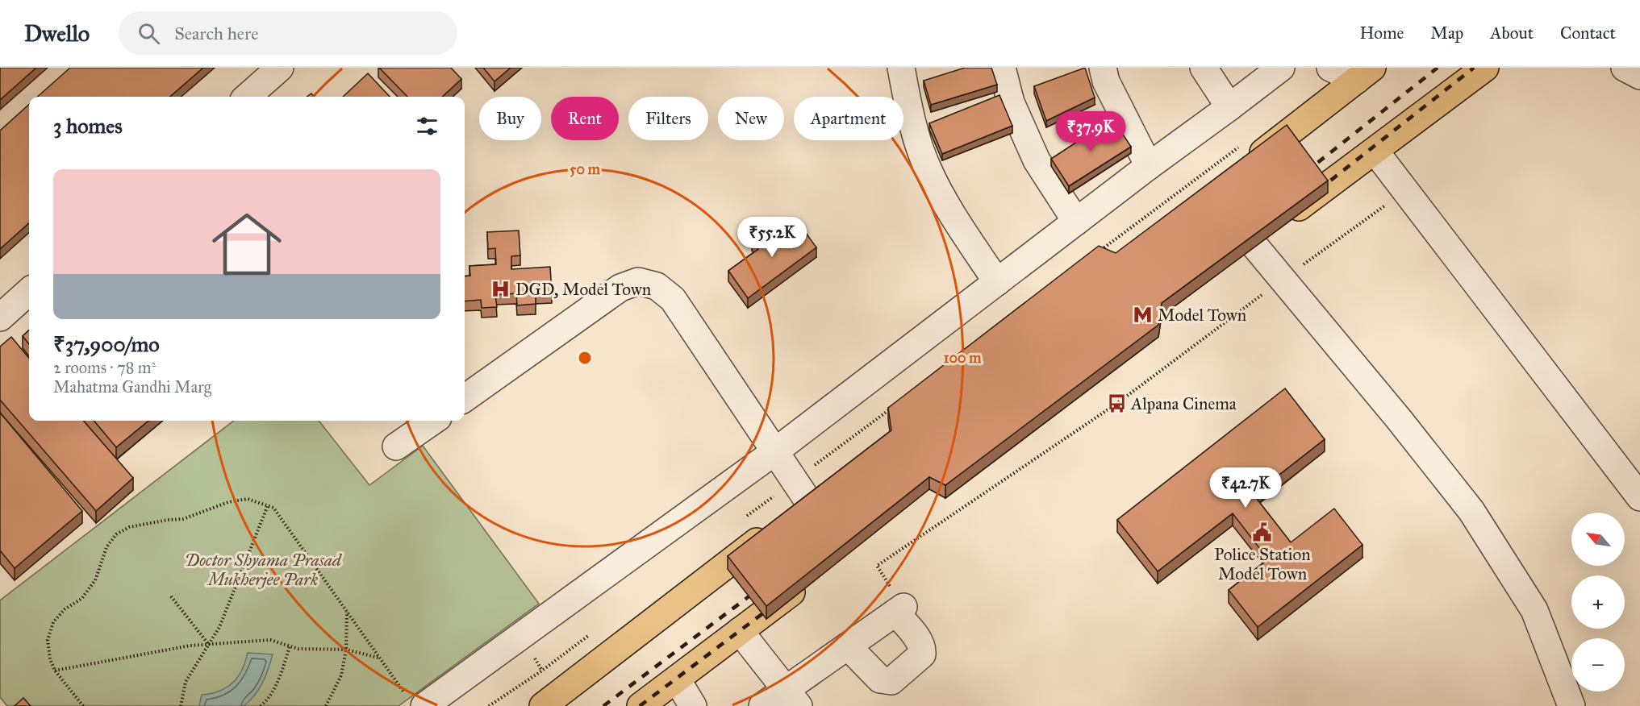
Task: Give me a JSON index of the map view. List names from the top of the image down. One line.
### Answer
{"parks":["Doctor Shyama Prasad Mukherjee Park"],"places":{"hospital":["DGD, Model Town"],"metro station":["Model Town"],"bus stop":["Alpana Cinema"],"public building":["Police Station Model Town"]},"north":"top left","page":{"header":"Dwello","search":"Search here","nav":["Home","Map","About","Contact"],"chip":["Buy","Rent","Filters","New","Apartment"],"heading":"3 homes","price":["₹37.9K","₹55.2K","₹42.7K"],"list":[{"name":"₹37,900/mo","note":"2 rooms · 78 m² · Mahatma Gandhi Marg"}],"map_buttons":["+","−"]},"rings":["50 m","100 m"]}
